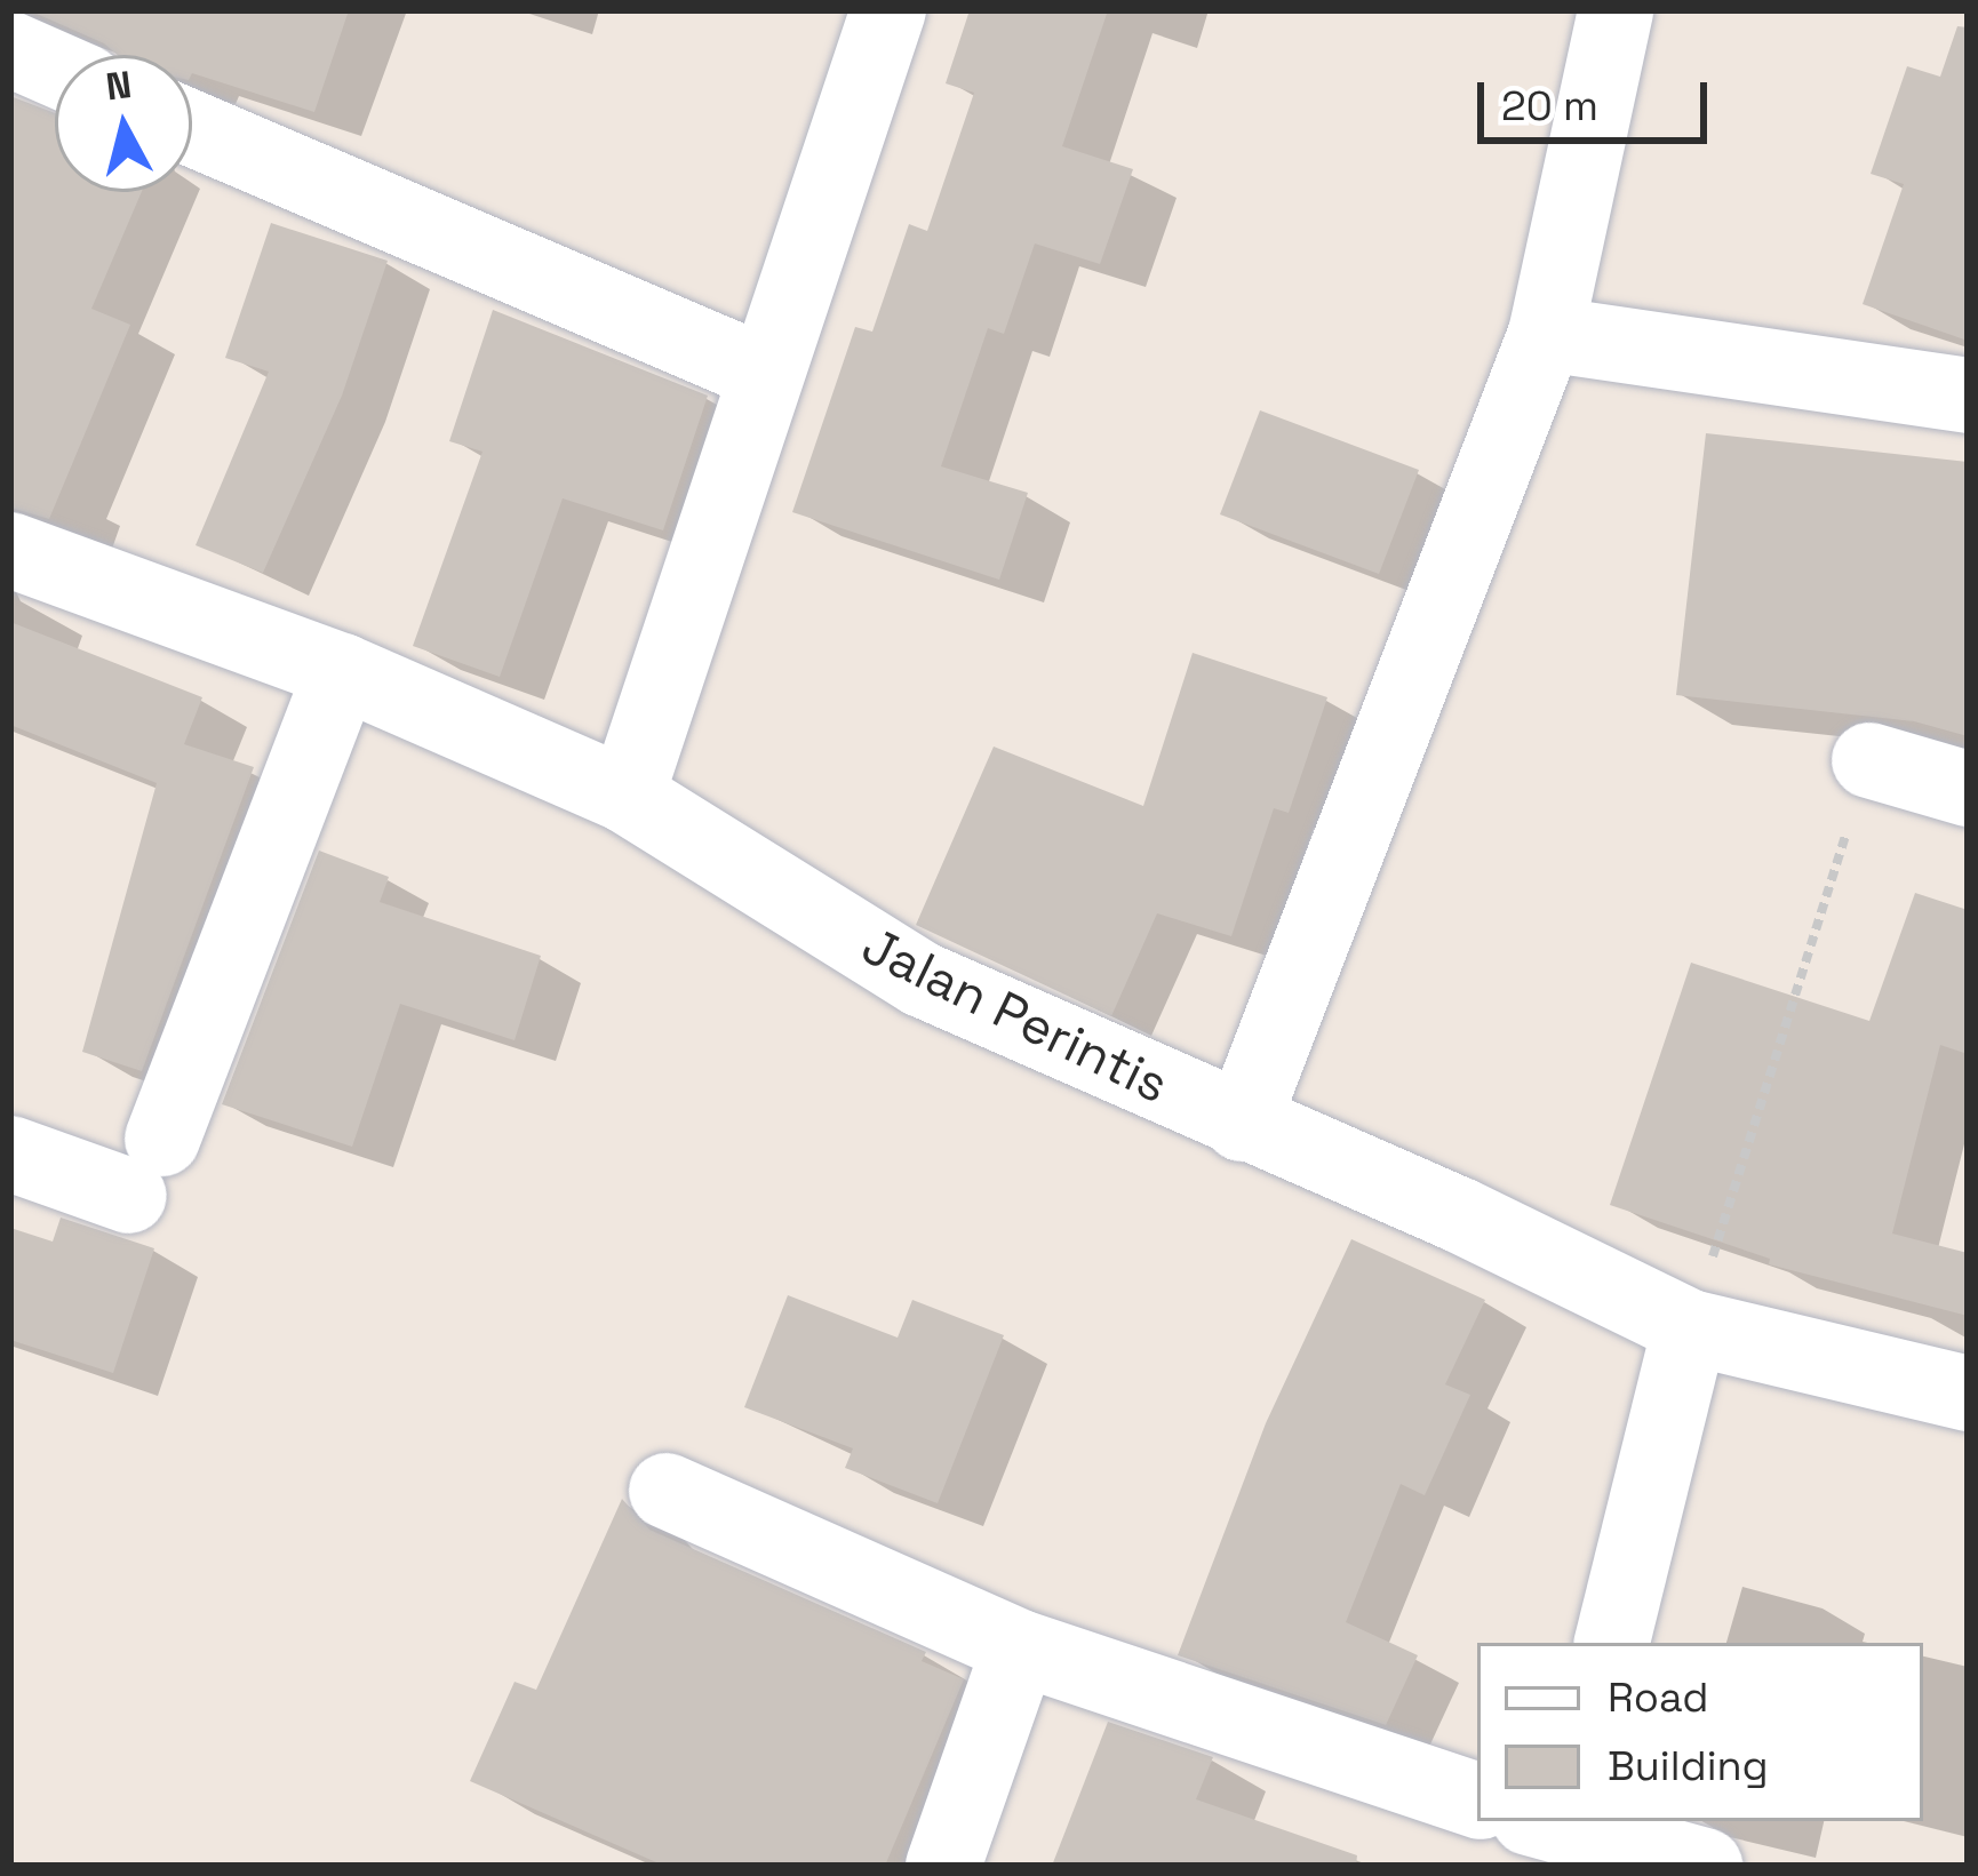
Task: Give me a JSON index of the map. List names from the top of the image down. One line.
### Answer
{"streets":{"street":["Jalan Perintis"]},"legend":["Road","Building"],"scale_bar":"20 m","north":"top"}
